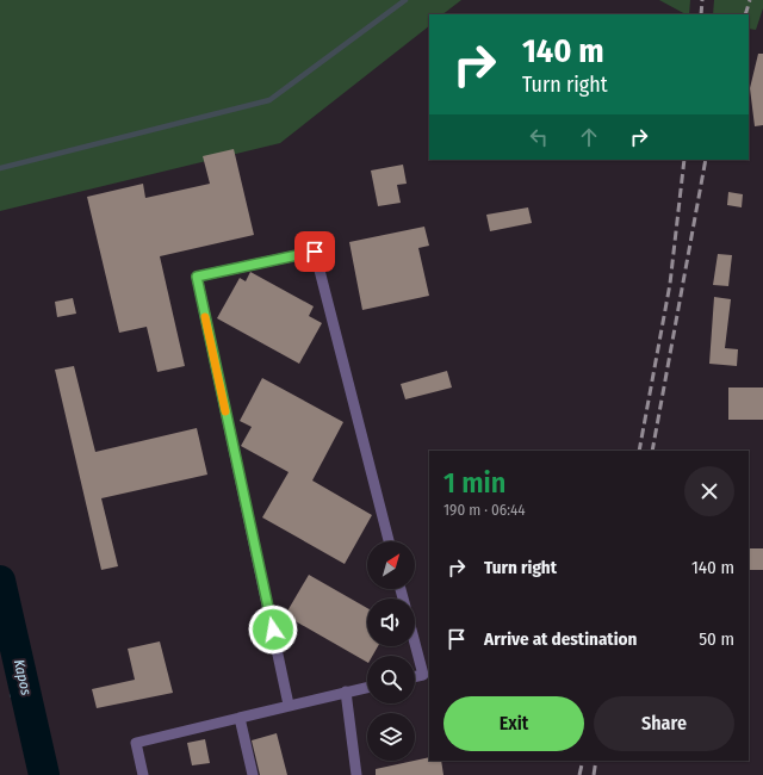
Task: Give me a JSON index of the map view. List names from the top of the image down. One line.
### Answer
{"water":["Kapos"],"north":"top right","page":{"turn":["140 m","Turn right"],"heading":["1 min","190 m · 06:44"],"list":[{"name":"Turn right","value":"140 m"},{"name":"Arrive at destination","value":"50 m"}],"buttons":["Exit","Share"]}}
